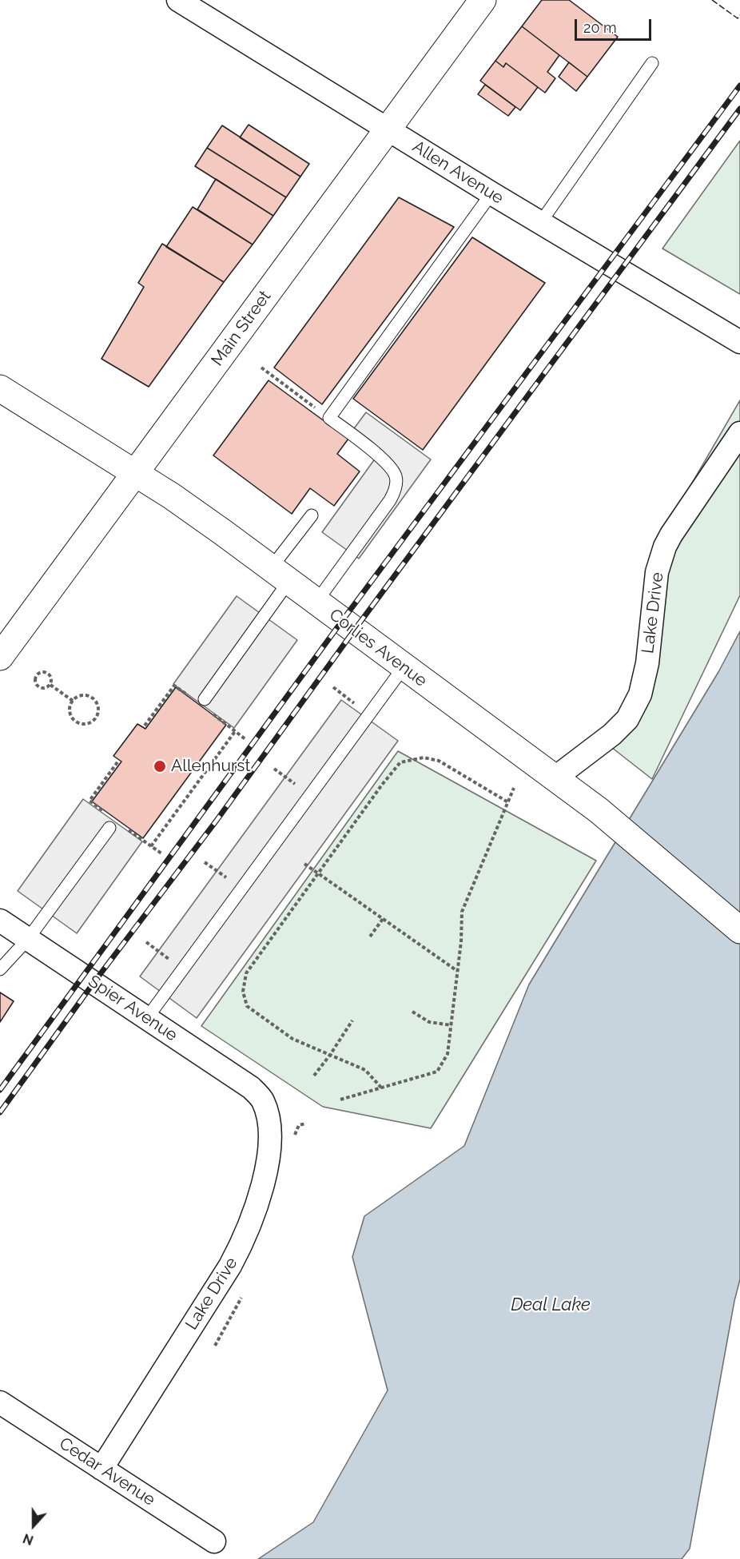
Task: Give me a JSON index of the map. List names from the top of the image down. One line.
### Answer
{"streets":{"street":["Allen Avenue","Main Street","Lake Drive","Corlies Avenue","Spier Avenue","Cedar Avenue"]},"crossings":[["Allen Avenue","Main Street"],["Main Street","Corlies Avenue"],["Lake Drive","Corlies Avenue"],["Lake Drive","Spier Avenue"],["Lake Drive","Cedar Avenue"]],"water":["Deal Lake"],"places":["Allenhurst"],"scale_bar":"20 m","north":"bottom"}
